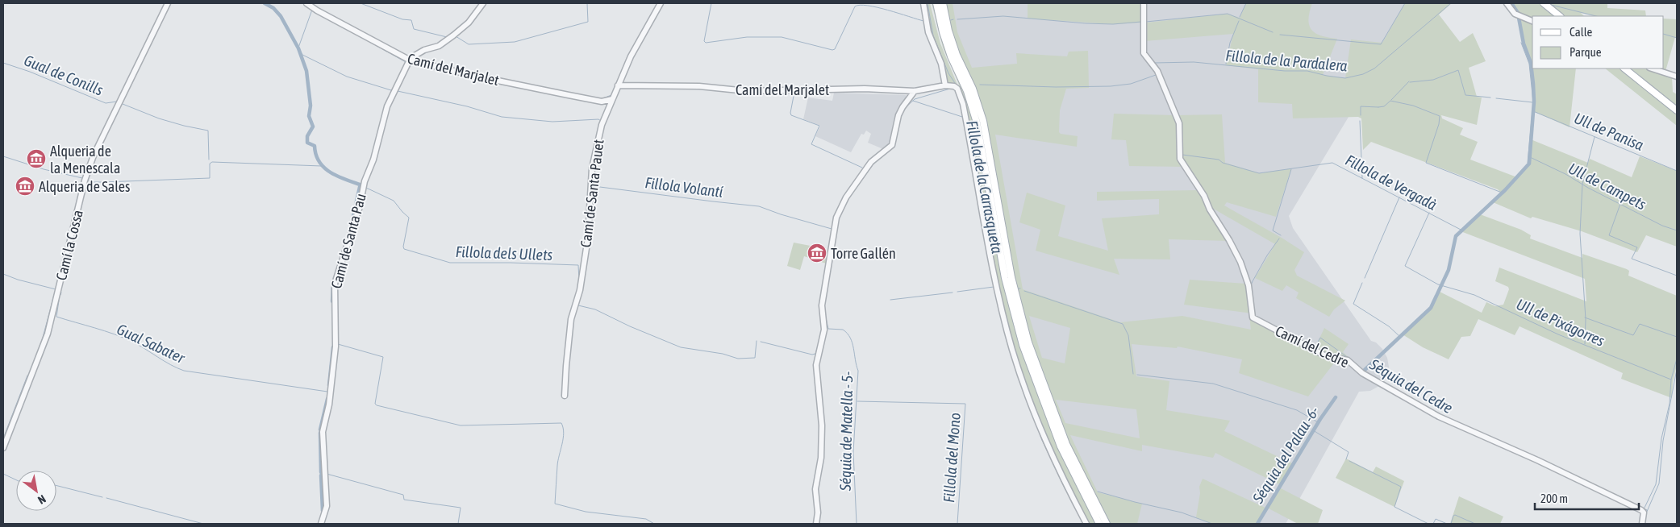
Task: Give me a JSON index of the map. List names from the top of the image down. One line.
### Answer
{"streets":{"street":["Camí del Marjalet","Camí de Santa Pauet","Camí de Santa Pau","Camí la Cossa","Camí del Cedre"]},"crossings":[["Camí del Marjalet","Camí de Santa Pauet"],["Camí del Marjalet","Camí de Santa Pau"]],"water":["Fillola de la Pardalera","Gual de Conills","Ull de Panisa","Fillola de Vergadà","Ull de Campets","Fillola Volantí","Fillola de la Carrasqueta","Fillola dels Ullets","Ull de Pixágorres","Gual Sabater","Sèquia del Cedre","Séquia de Matella - 5-","Séquia del Palau -6-","Fillola del Mono"],"places":{"museum":["Alqueria de la Menescala","Alqueria de Sales","Torre Gallén"]},"legend":["Calle","Parque"],"scale_bar":"200 m","north":"bottom right"}
